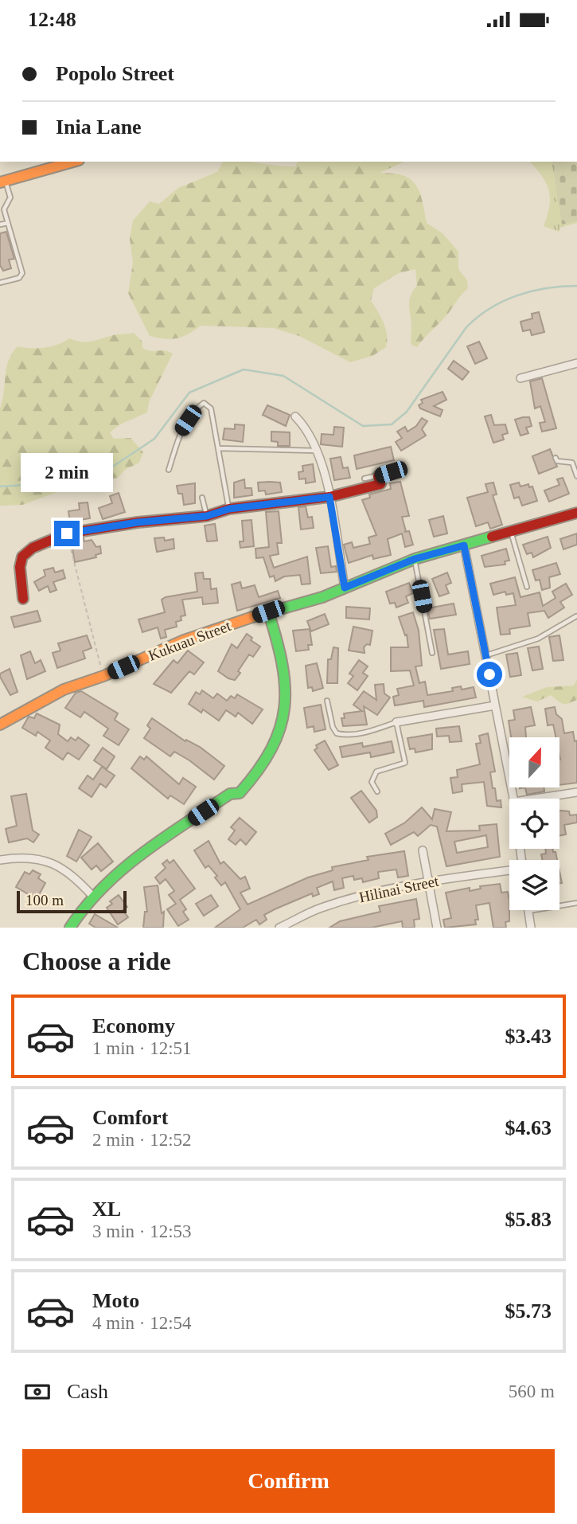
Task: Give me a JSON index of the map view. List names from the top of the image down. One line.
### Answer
{"streets":{"street":["Kukuau Street","Hilinai Street"]},"scale_bar":"100 m","north":"top","page":{"status":"12:48","banner":["Popolo Street","Inia Lane"],"bubble":"2 min","scale":"100 m","heading":"Choose a ride","list":[{"name":"Economy","note":"1 min · 12:51","value":"$3.43"},{"name":"Comfort","note":"2 min · 12:52","value":"$4.63"},{"name":"XL","note":"3 min · 12:53","value":"$5.83"},{"name":"Moto","note":"4 min · 12:54","value":"$5.73"}],"pay":["Cash","560 m"],"buttons":"Confirm"}}
